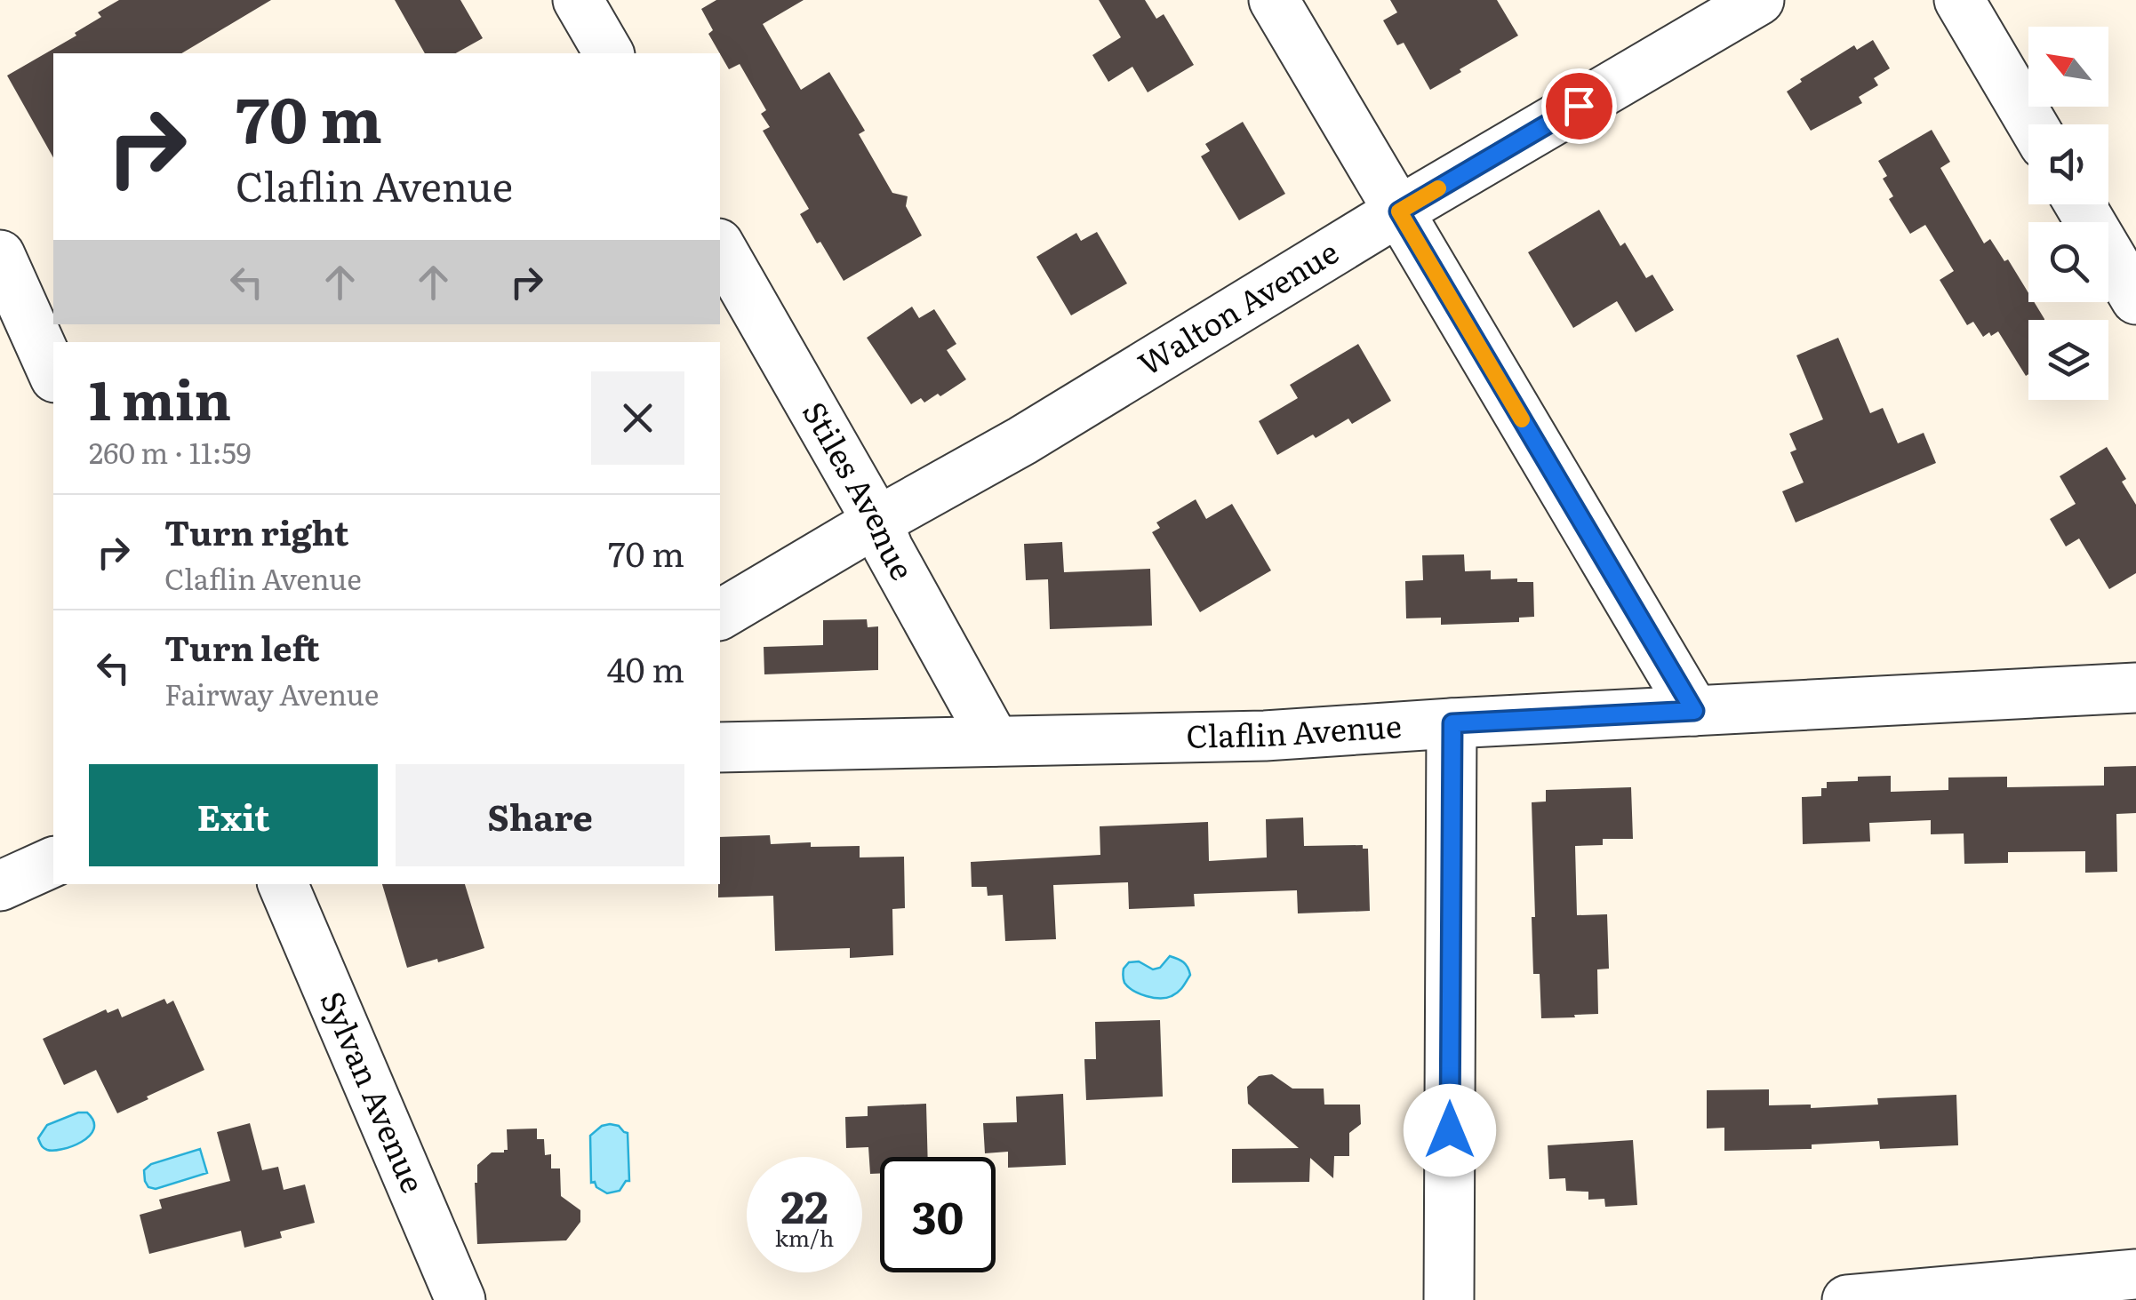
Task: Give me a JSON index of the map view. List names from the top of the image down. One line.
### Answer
{"streets":{"street":["Walton Avenue","Stiles Avenue","Claflin Avenue","Sylvan Avenue"]},"crossings":[["Walton Avenue","Stiles Avenue"],["Stiles Avenue","Claflin Avenue"]],"north":"top left","page":{"turn":["70 m","Claflin Avenue"],"heading":["1 min","260 m · 11:59"],"list":[{"name":"Turn right","note":"Claflin Avenue","value":"70 m"},{"name":"Turn left","note":"Fairway Avenue","value":"40 m"}],"buttons":["Exit","Share"],"speed":"22 km/h","limit":"30"}}
